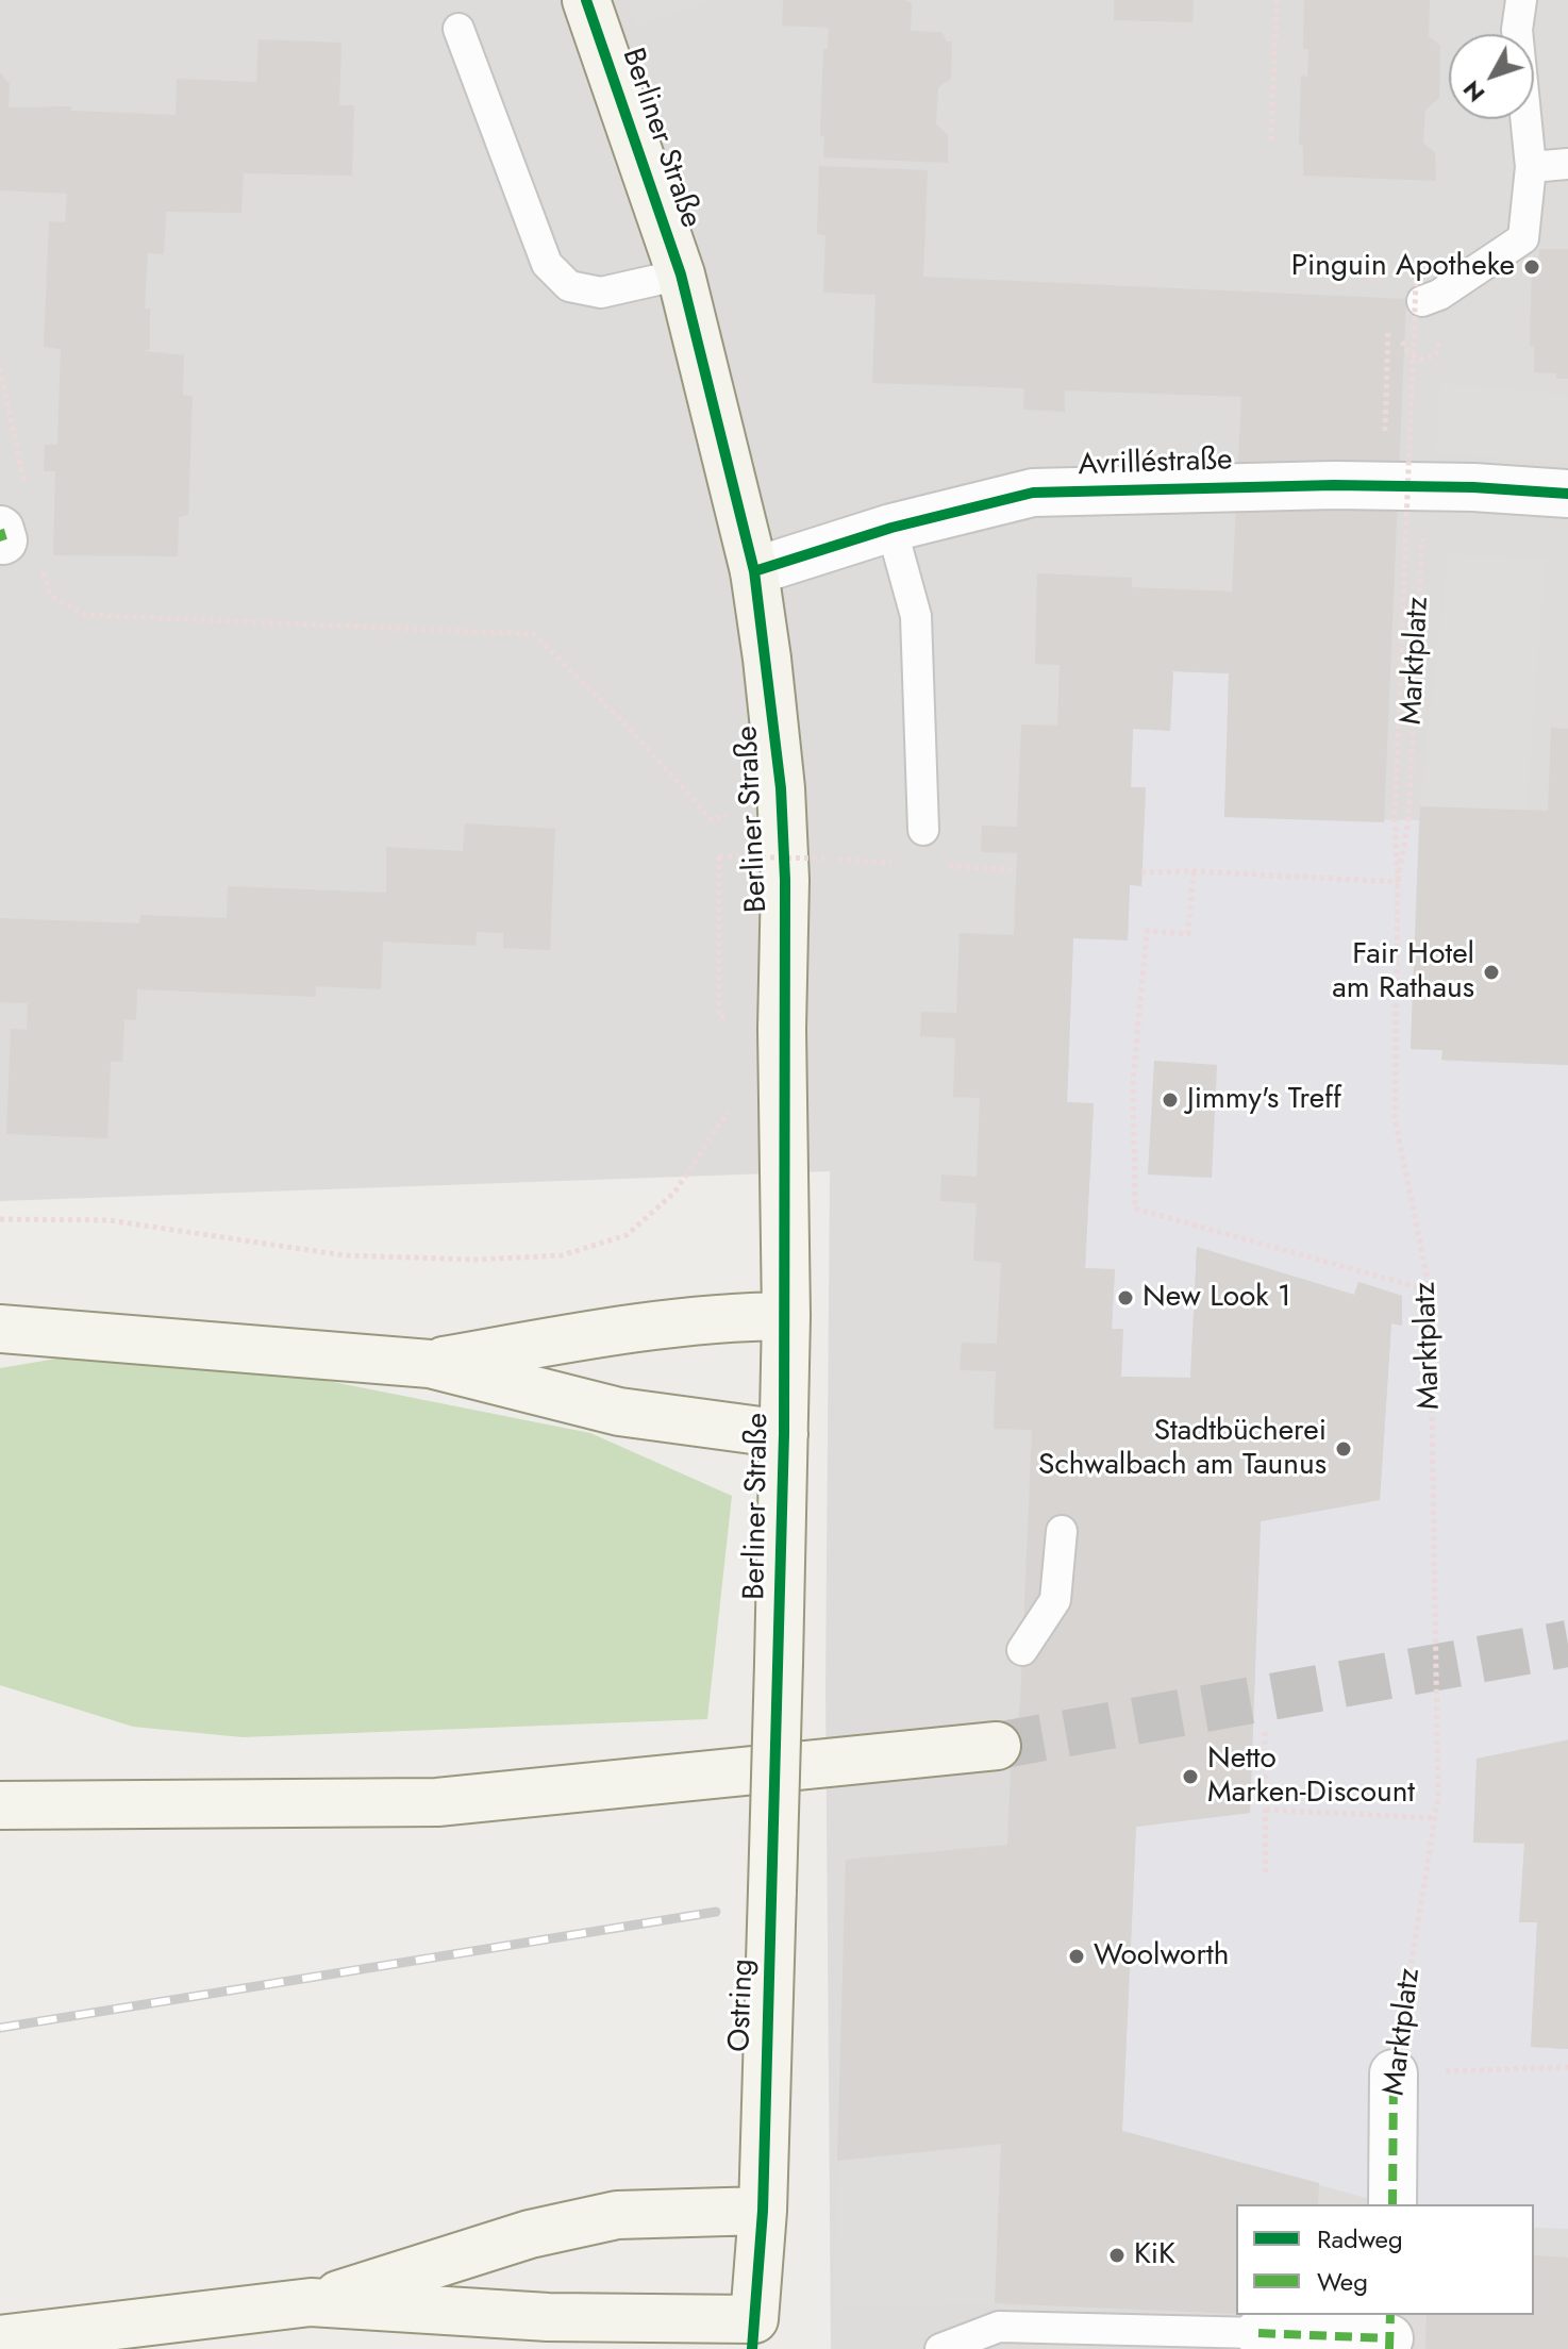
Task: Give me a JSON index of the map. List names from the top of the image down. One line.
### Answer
{"streets":{"main road":["Berliner Straße","Ostring"],"street":["Avrilléstraße","Marktplatz"]},"crossings":[["Berliner Straße","Avrilléstraße"],["Berliner Straße","Ostring"],["Avrilléstraße","Marktplatz"]],"places":["Pinguin Apotheke","Fair Hotel am Rathaus","Jimmy's Treff","New Look 1","Stadtbücherei Schwalbach am Taunus","Netto Marken-Discount","Woolworth","KiK"],"legend":["Radweg","Weg"],"north":"bottom left"}
